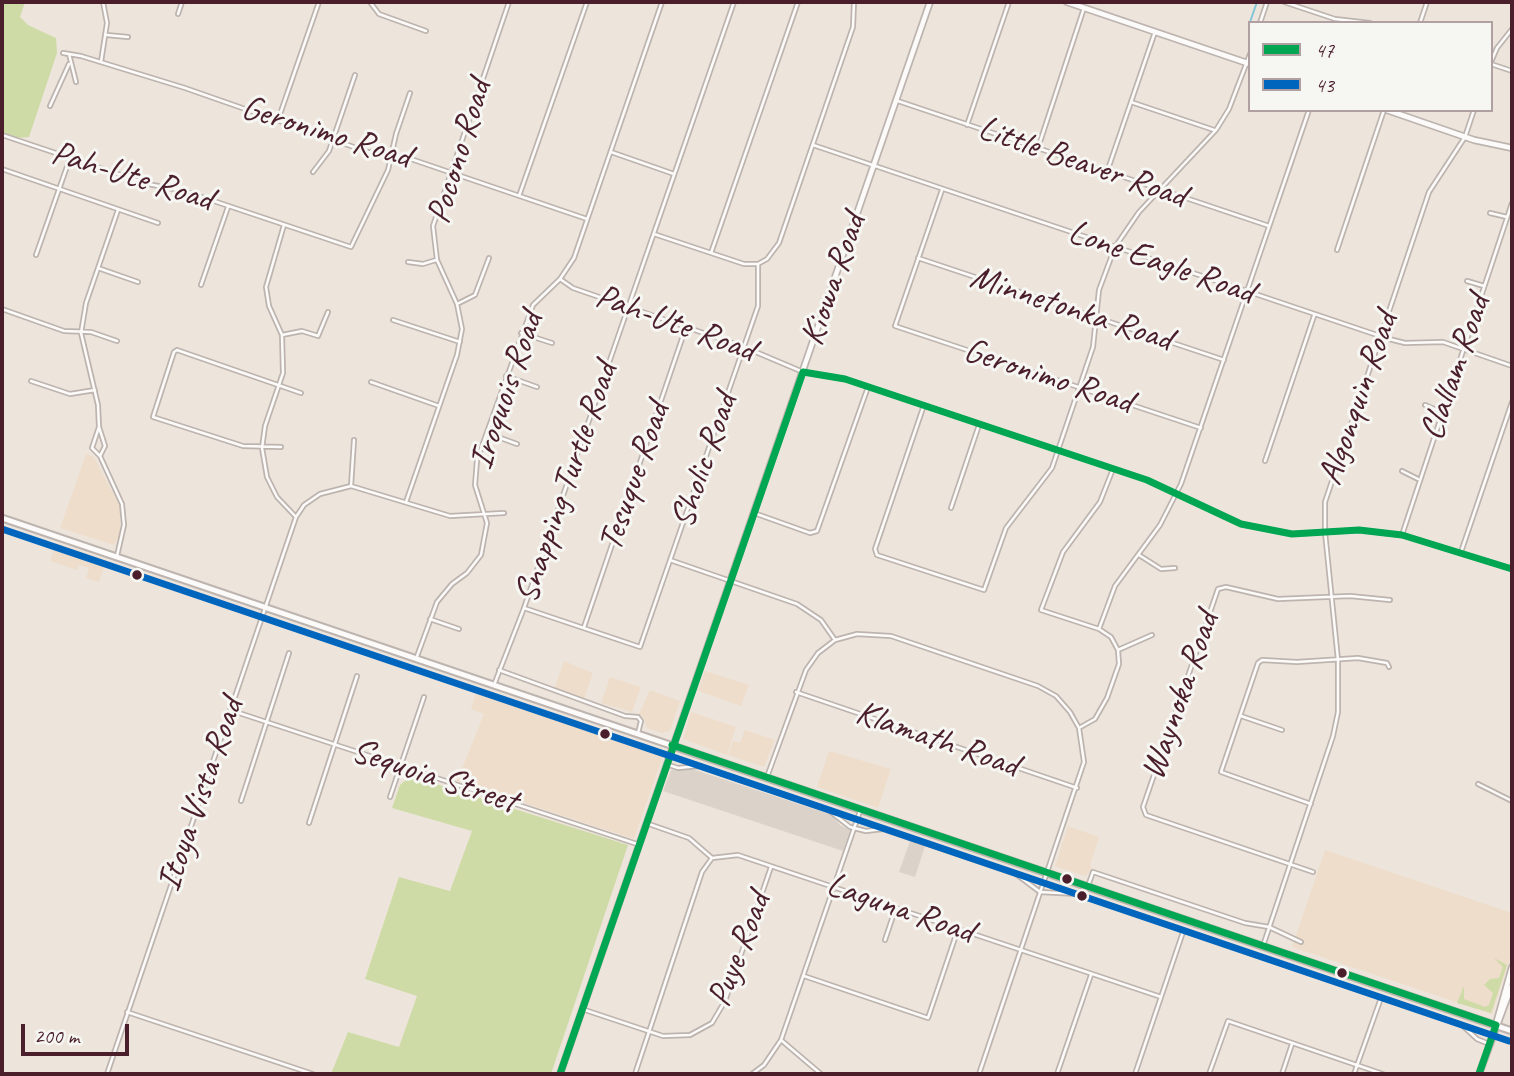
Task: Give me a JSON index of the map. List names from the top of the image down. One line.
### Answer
{"streets":{"street":["Geronimo Road","Pocono Road","Little Beaver Road","Pah-Ute Road","Lone Eagle Road","Kiowa Road","Minnetonka Road","Clallam Road","Iroquois Road","Algonquin Road","Sholic Road","Tesuque Road","Snapping Turtle Road","Waynoka Road","Klamath Road","Sequoia Street","Itoya Vista Road","Laguna Road","Puye Road"]},"crossings":[["Geronimo Road","Pocono Road"],["Geronimo Road","Pah-Ute Road"],["Geronimo Road","Minnetonka Road"],["Geronimo Road","Iroquois Road"],["Little Beaver Road","Kiowa Road"],["Pah-Ute Road","Kiowa Road"],["Pah-Ute Road","Clallam Road"],["Pah-Ute Road","Iroquois Road"],["Pah-Ute Road","Algonquin Road"],["Pah-Ute Road","Sholic Road"],["Pah-Ute Road","Tesuque Road"],["Pah-Ute Road","Snapping Turtle Road"],["Lone Eagle Road","Kiowa Road"],["Lone Eagle Road","Clallam Road"],["Lone Eagle Road","Algonquin Road"],["Kiowa Road","Sequoia Street"],["Kiowa Road","Puye Road"],["Algonquin Road","Waynoka Road"],["Sholic Road","Tesuque Road"],["Sequoia Street","Itoya Vista Road"],["Laguna Road","Puye Road"]],"lines":["transit line 47","transit line 43"],"legend":["47","43"],"scale_bar":"200 m"}
